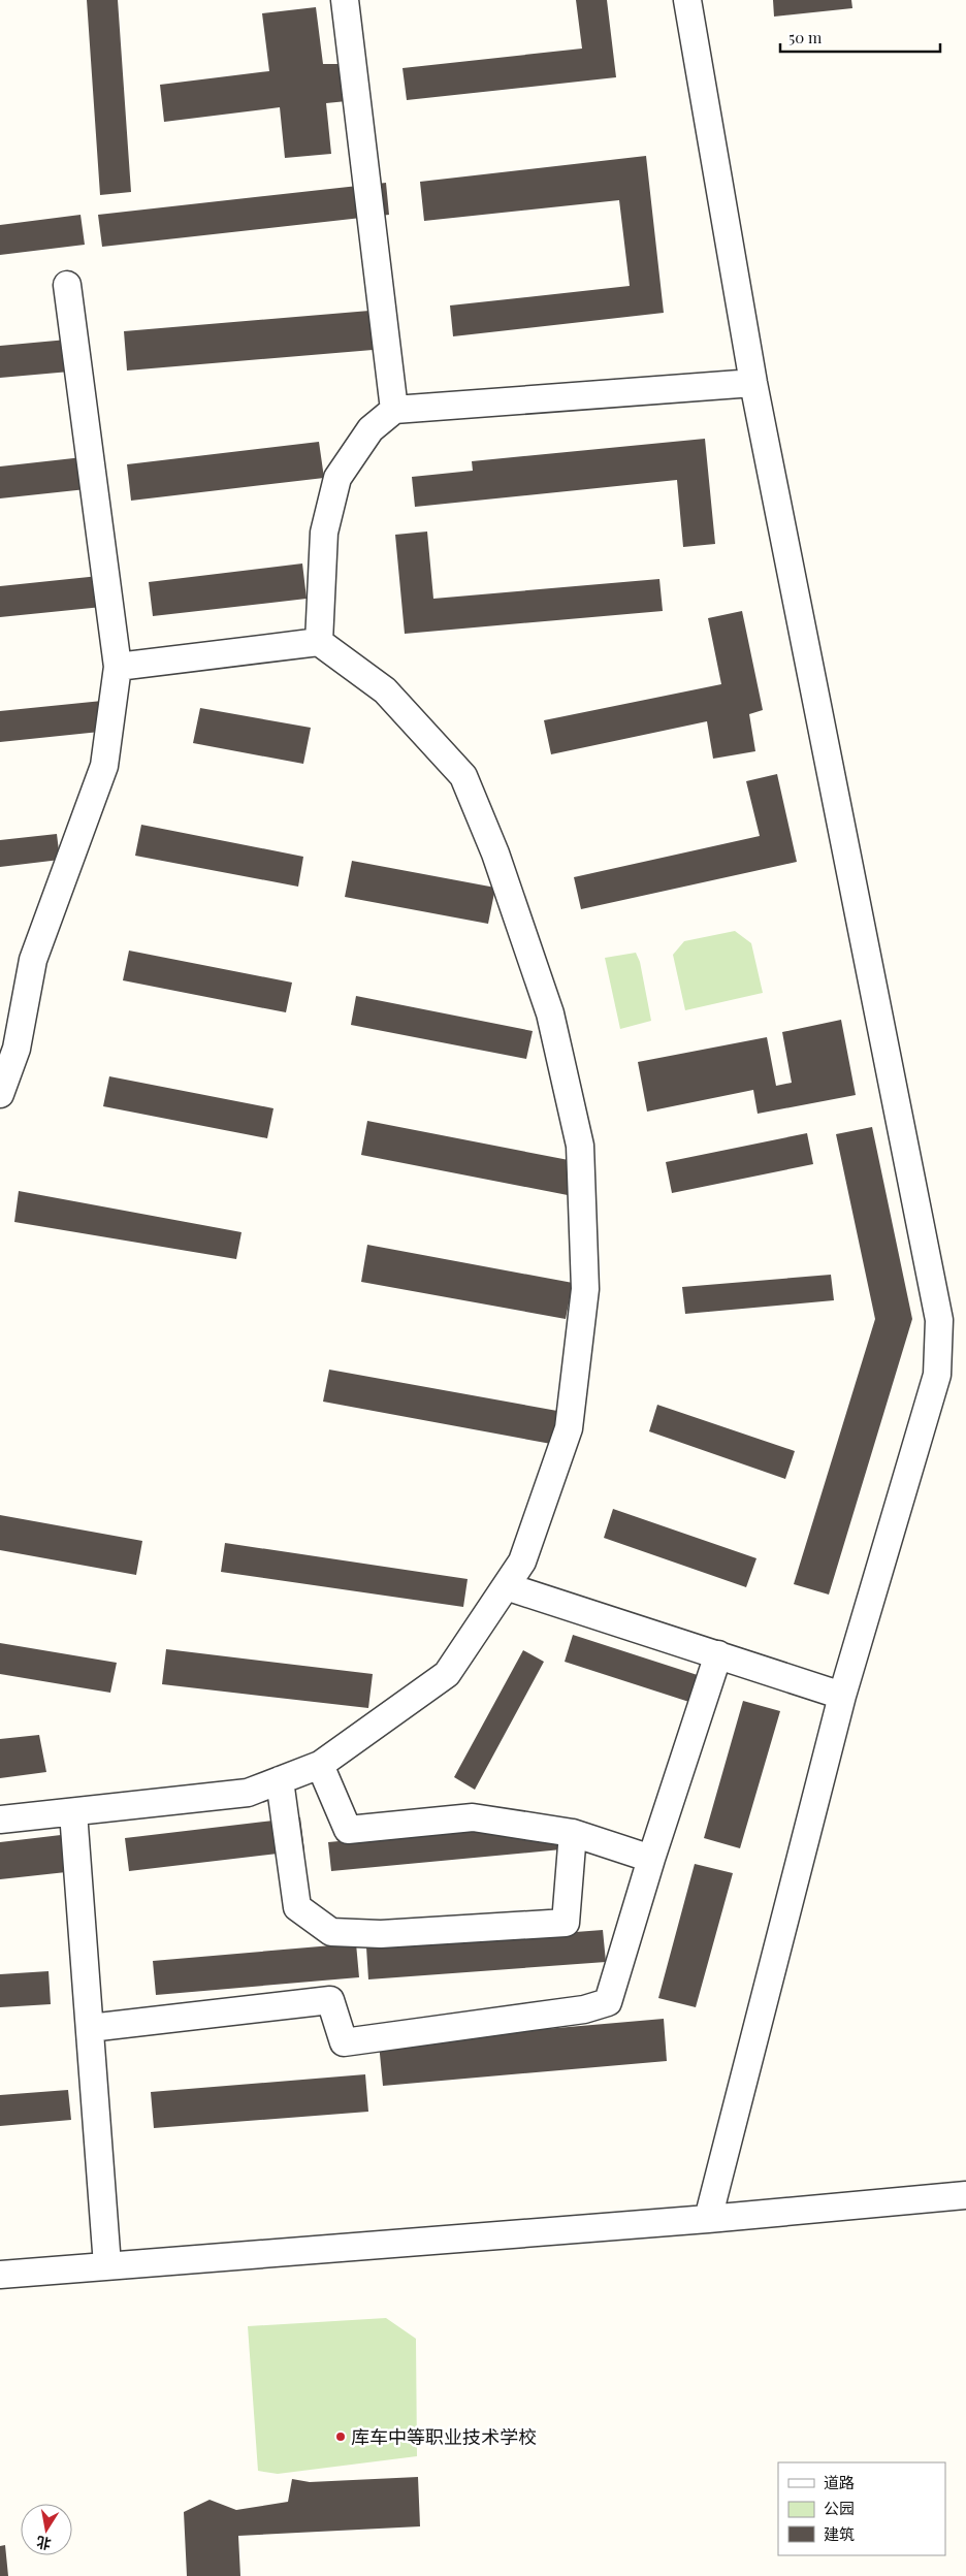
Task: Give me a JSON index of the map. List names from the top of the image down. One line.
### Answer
{"places":["库车中等职业技术学校"],"legend":["道路","公园","建筑"],"scale_bar":"50 m","north":"bottom"}
